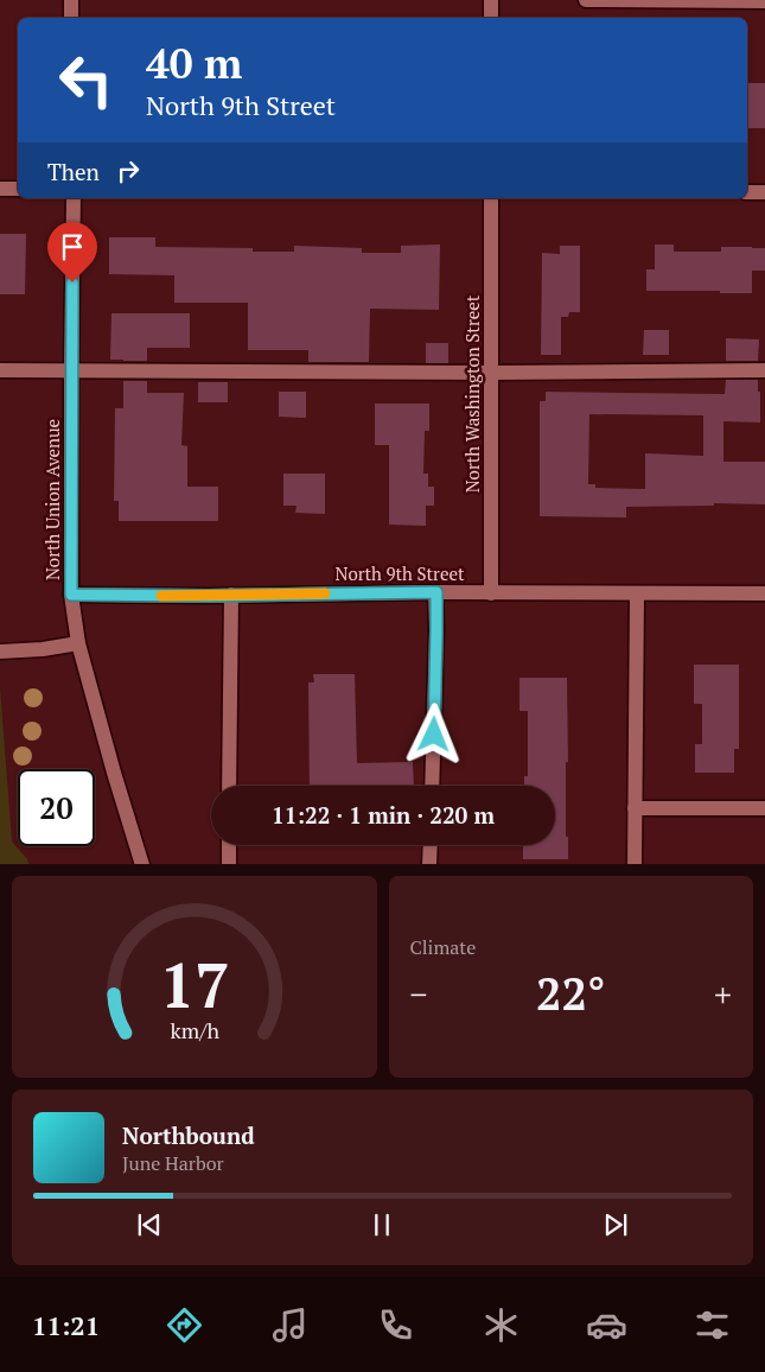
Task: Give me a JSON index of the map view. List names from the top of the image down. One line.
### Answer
{"streets":{"street":["North Washington Street","North Union Avenue","North 9th Street"]},"crossings":[["North Washington Street","North 9th Street"],["North Union Avenue","North 9th Street"]],"page":{"turn":["40 m","North 9th Street"],"then":"Then","limit":"20","trip":"11:22 · 1 min · 220 m","tile":"Climate","heat":["−","22°","+"],"song":["Northbound","June Harbor"],"tabs":"11:21","gauge":["17","km/h"]}}
